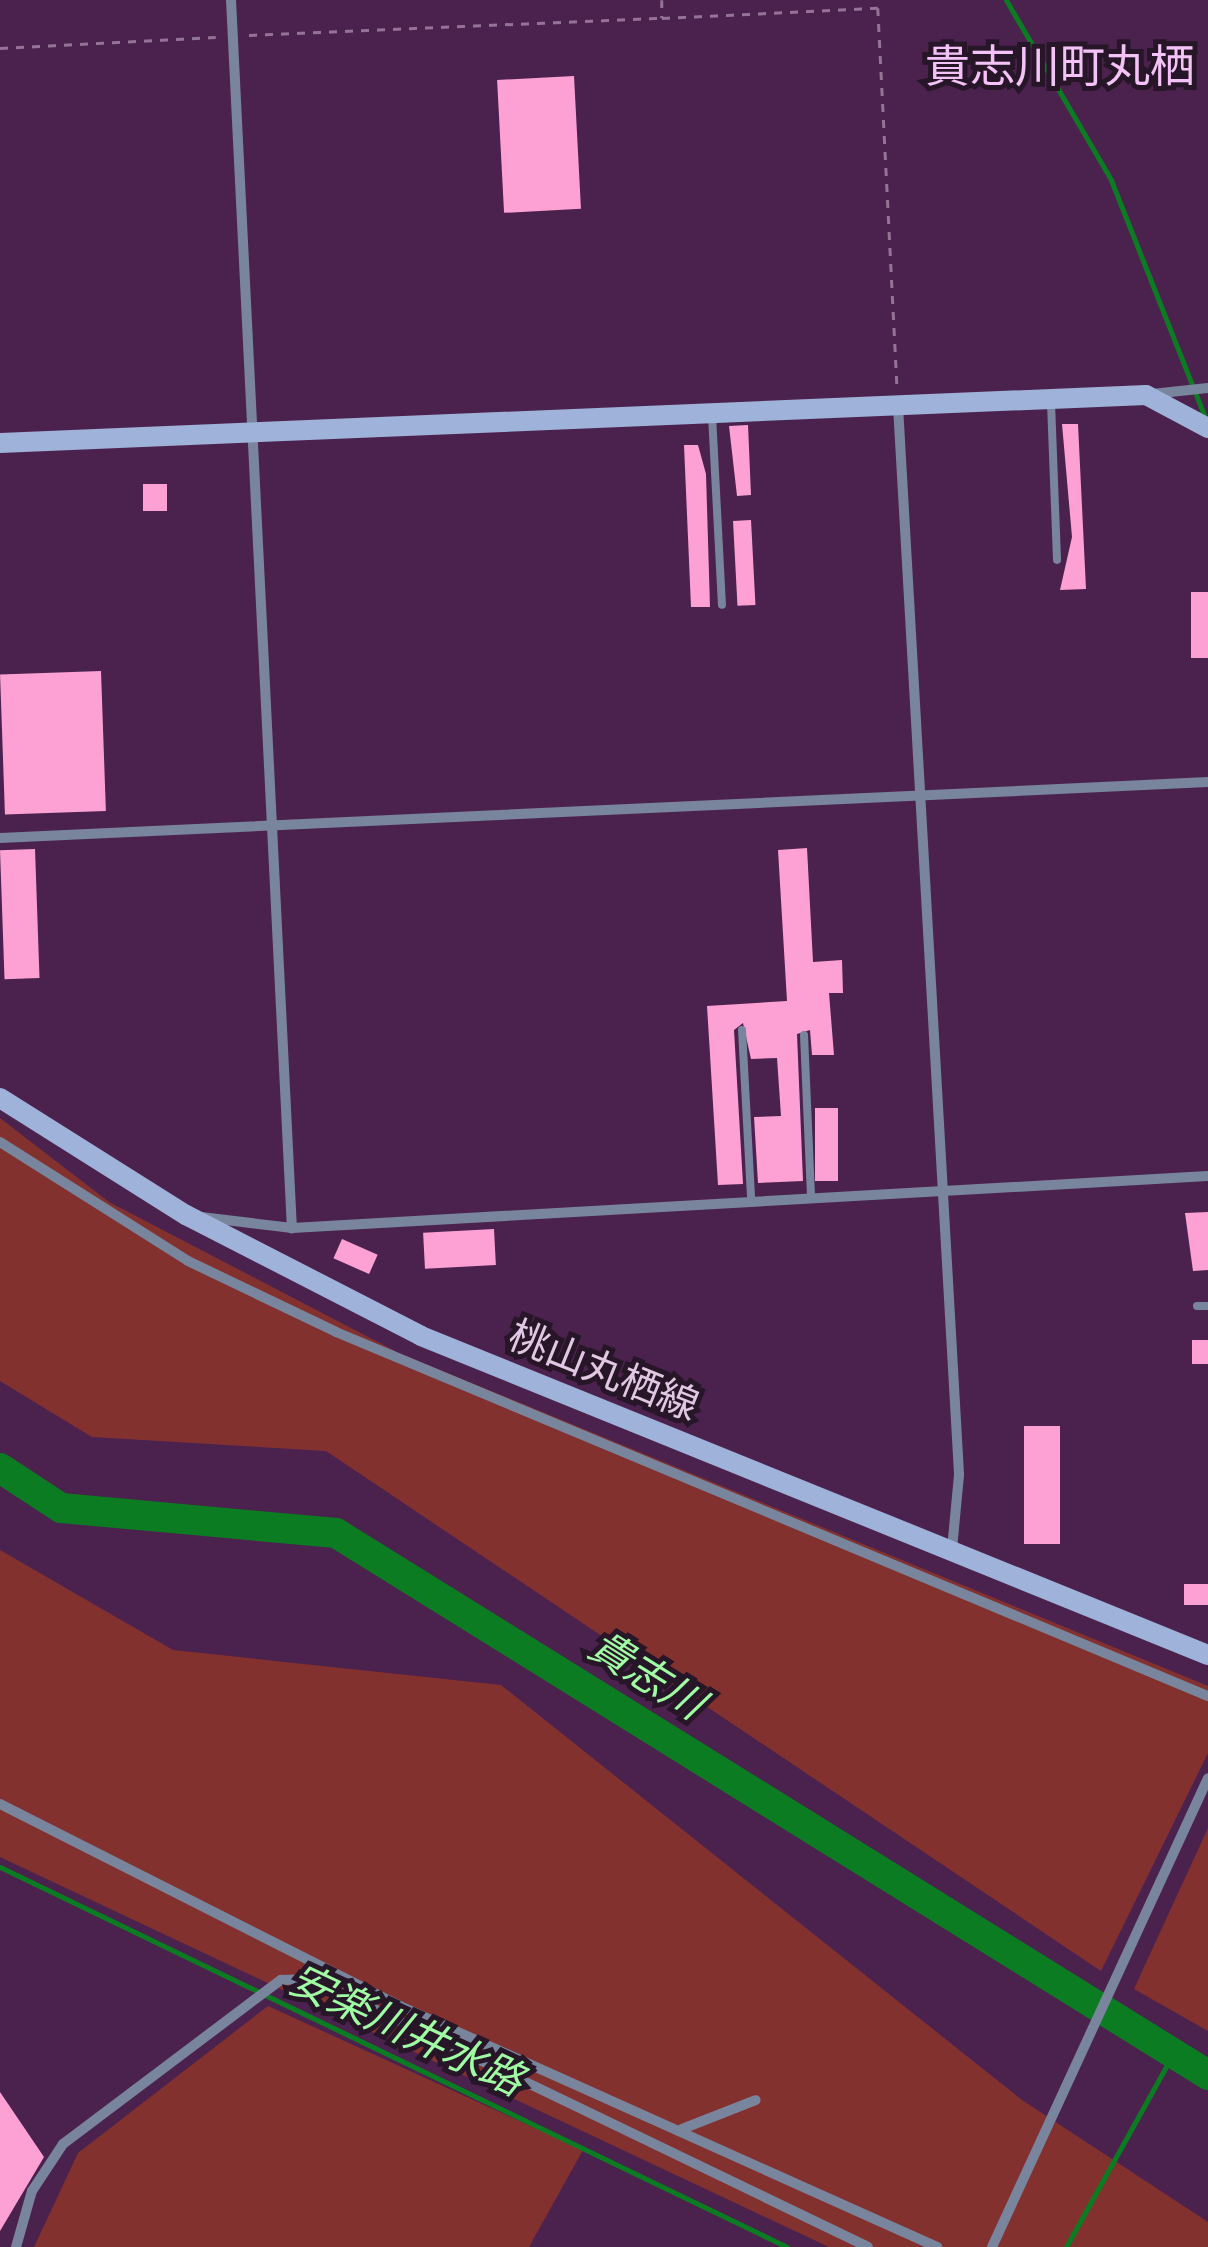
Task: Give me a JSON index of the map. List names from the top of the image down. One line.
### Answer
{"streets":{"main road":["桃山丸栖線"]},"districts":["貴志川町丸栖"],"water":["貴志川","安楽川井水路"]}
